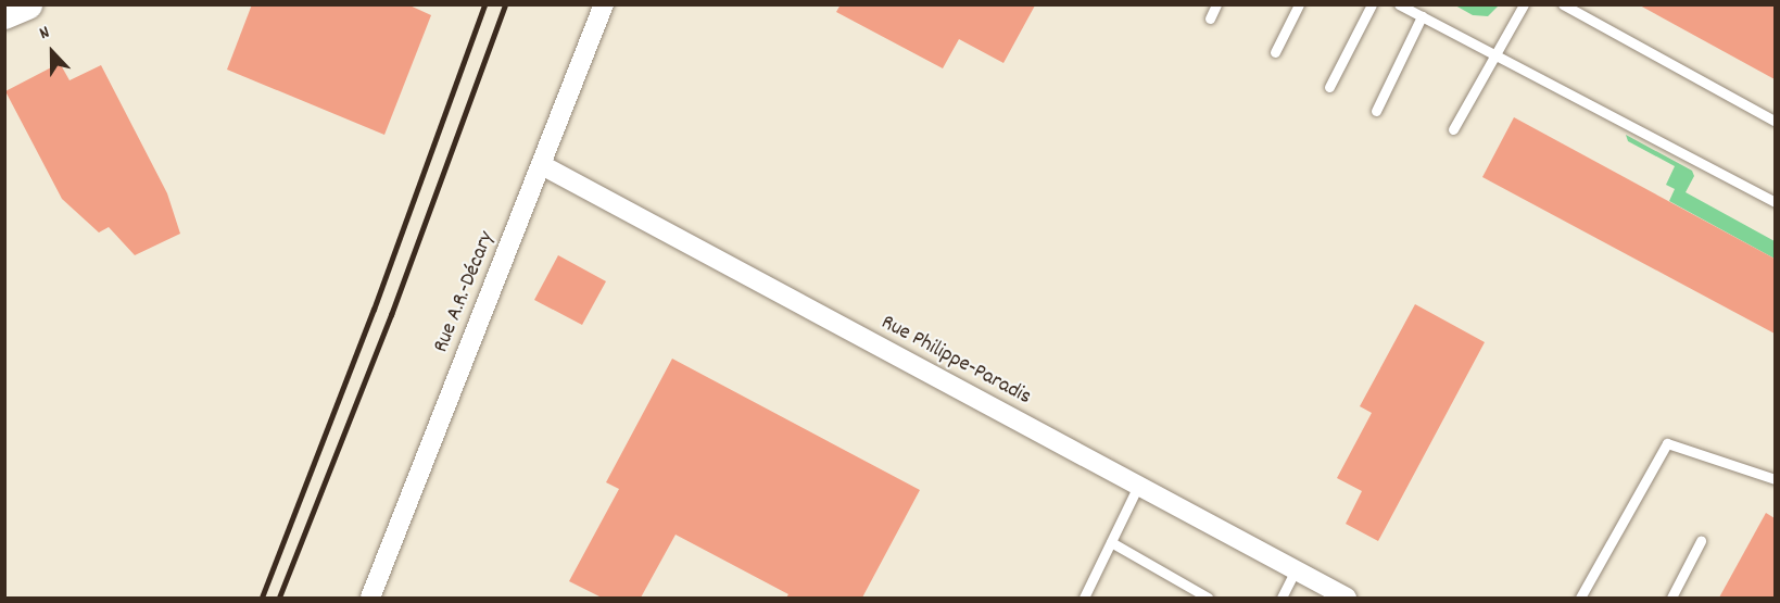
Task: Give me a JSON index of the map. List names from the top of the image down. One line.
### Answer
{"streets":{"street":["Rue A.R.-Décary","Rue Philippe-Paradis"]},"crossings":[["Rue A.R.-Décary","Rue Philippe-Paradis"]],"north":"top"}
